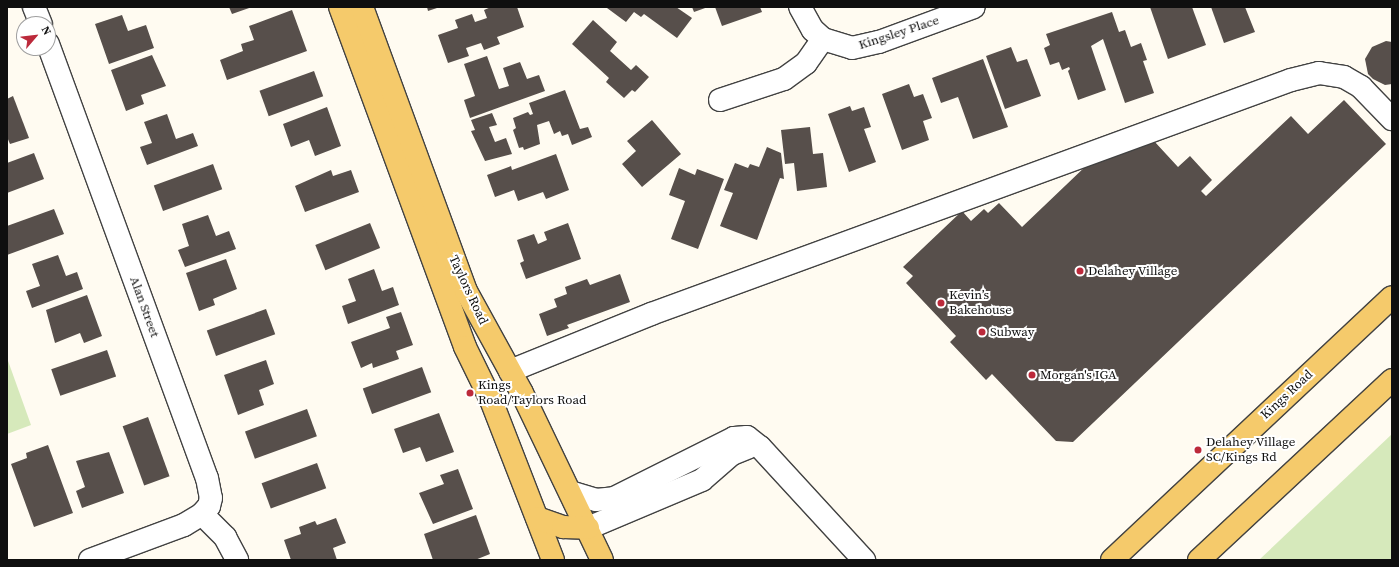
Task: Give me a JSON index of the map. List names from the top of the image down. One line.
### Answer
{"streets":{"main road":["Taylors Road","Kings Road"],"street":["Kingsley Place","Alan Street"]},"places":["Delahey Village","Kevin’s Bakehouse","Subway","Morgan's IGA","Kings Road/Taylors Road","Delahey Village SC/Kings Rd"],"north":"top right"}
